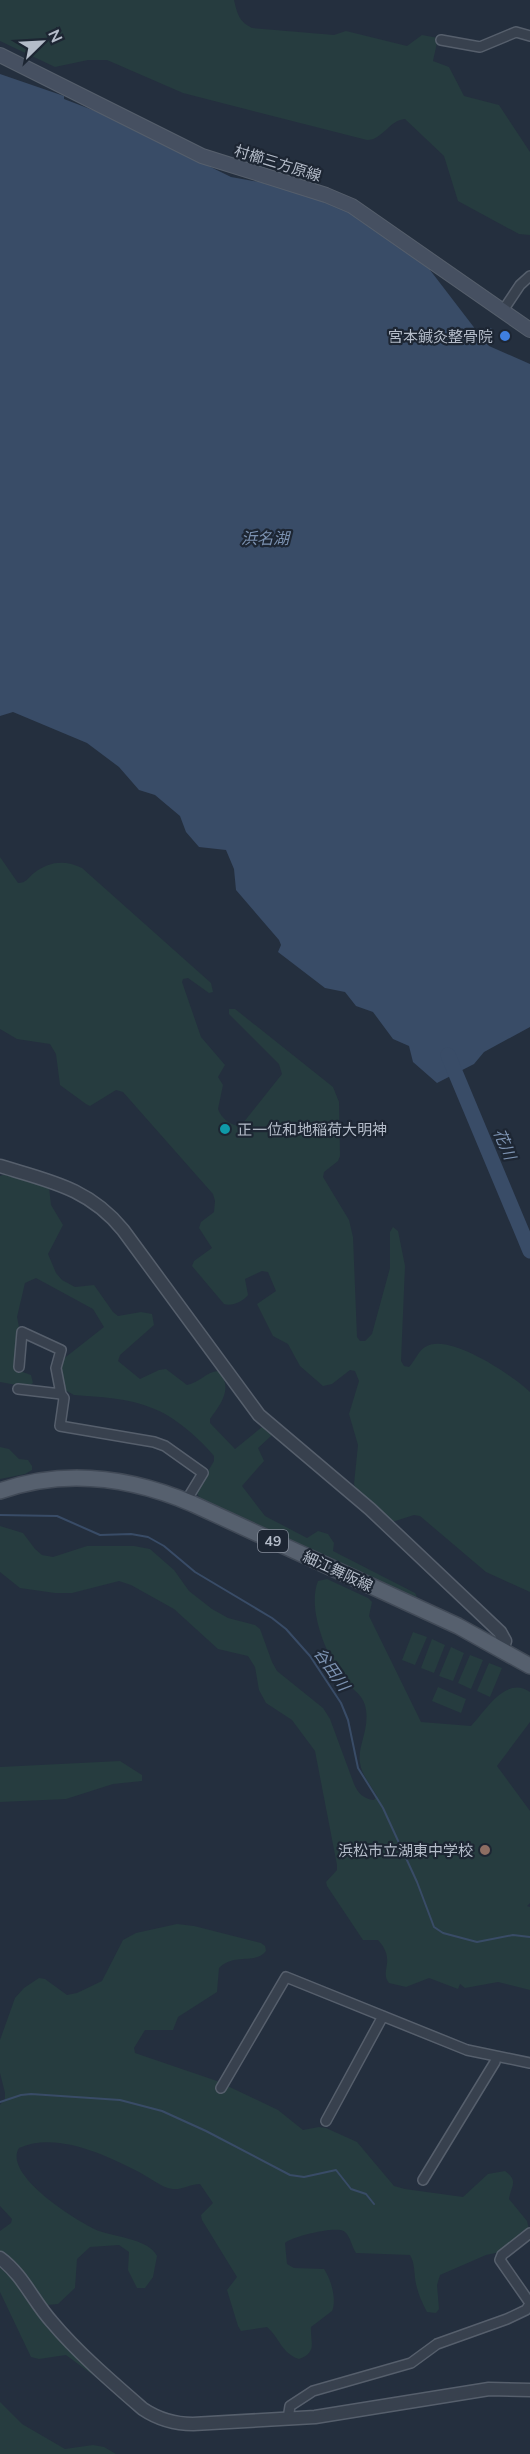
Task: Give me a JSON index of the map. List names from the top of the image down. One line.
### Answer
{"streets":{"main road":["村櫛三方原線","49","細江舞阪線"]},"water":["浜名湖","花川","谷田川"],"places":["宮本鍼灸整骨院","正一位和地稲荷大明神","浜松市立湖東中学校"],"north":"top right"}
